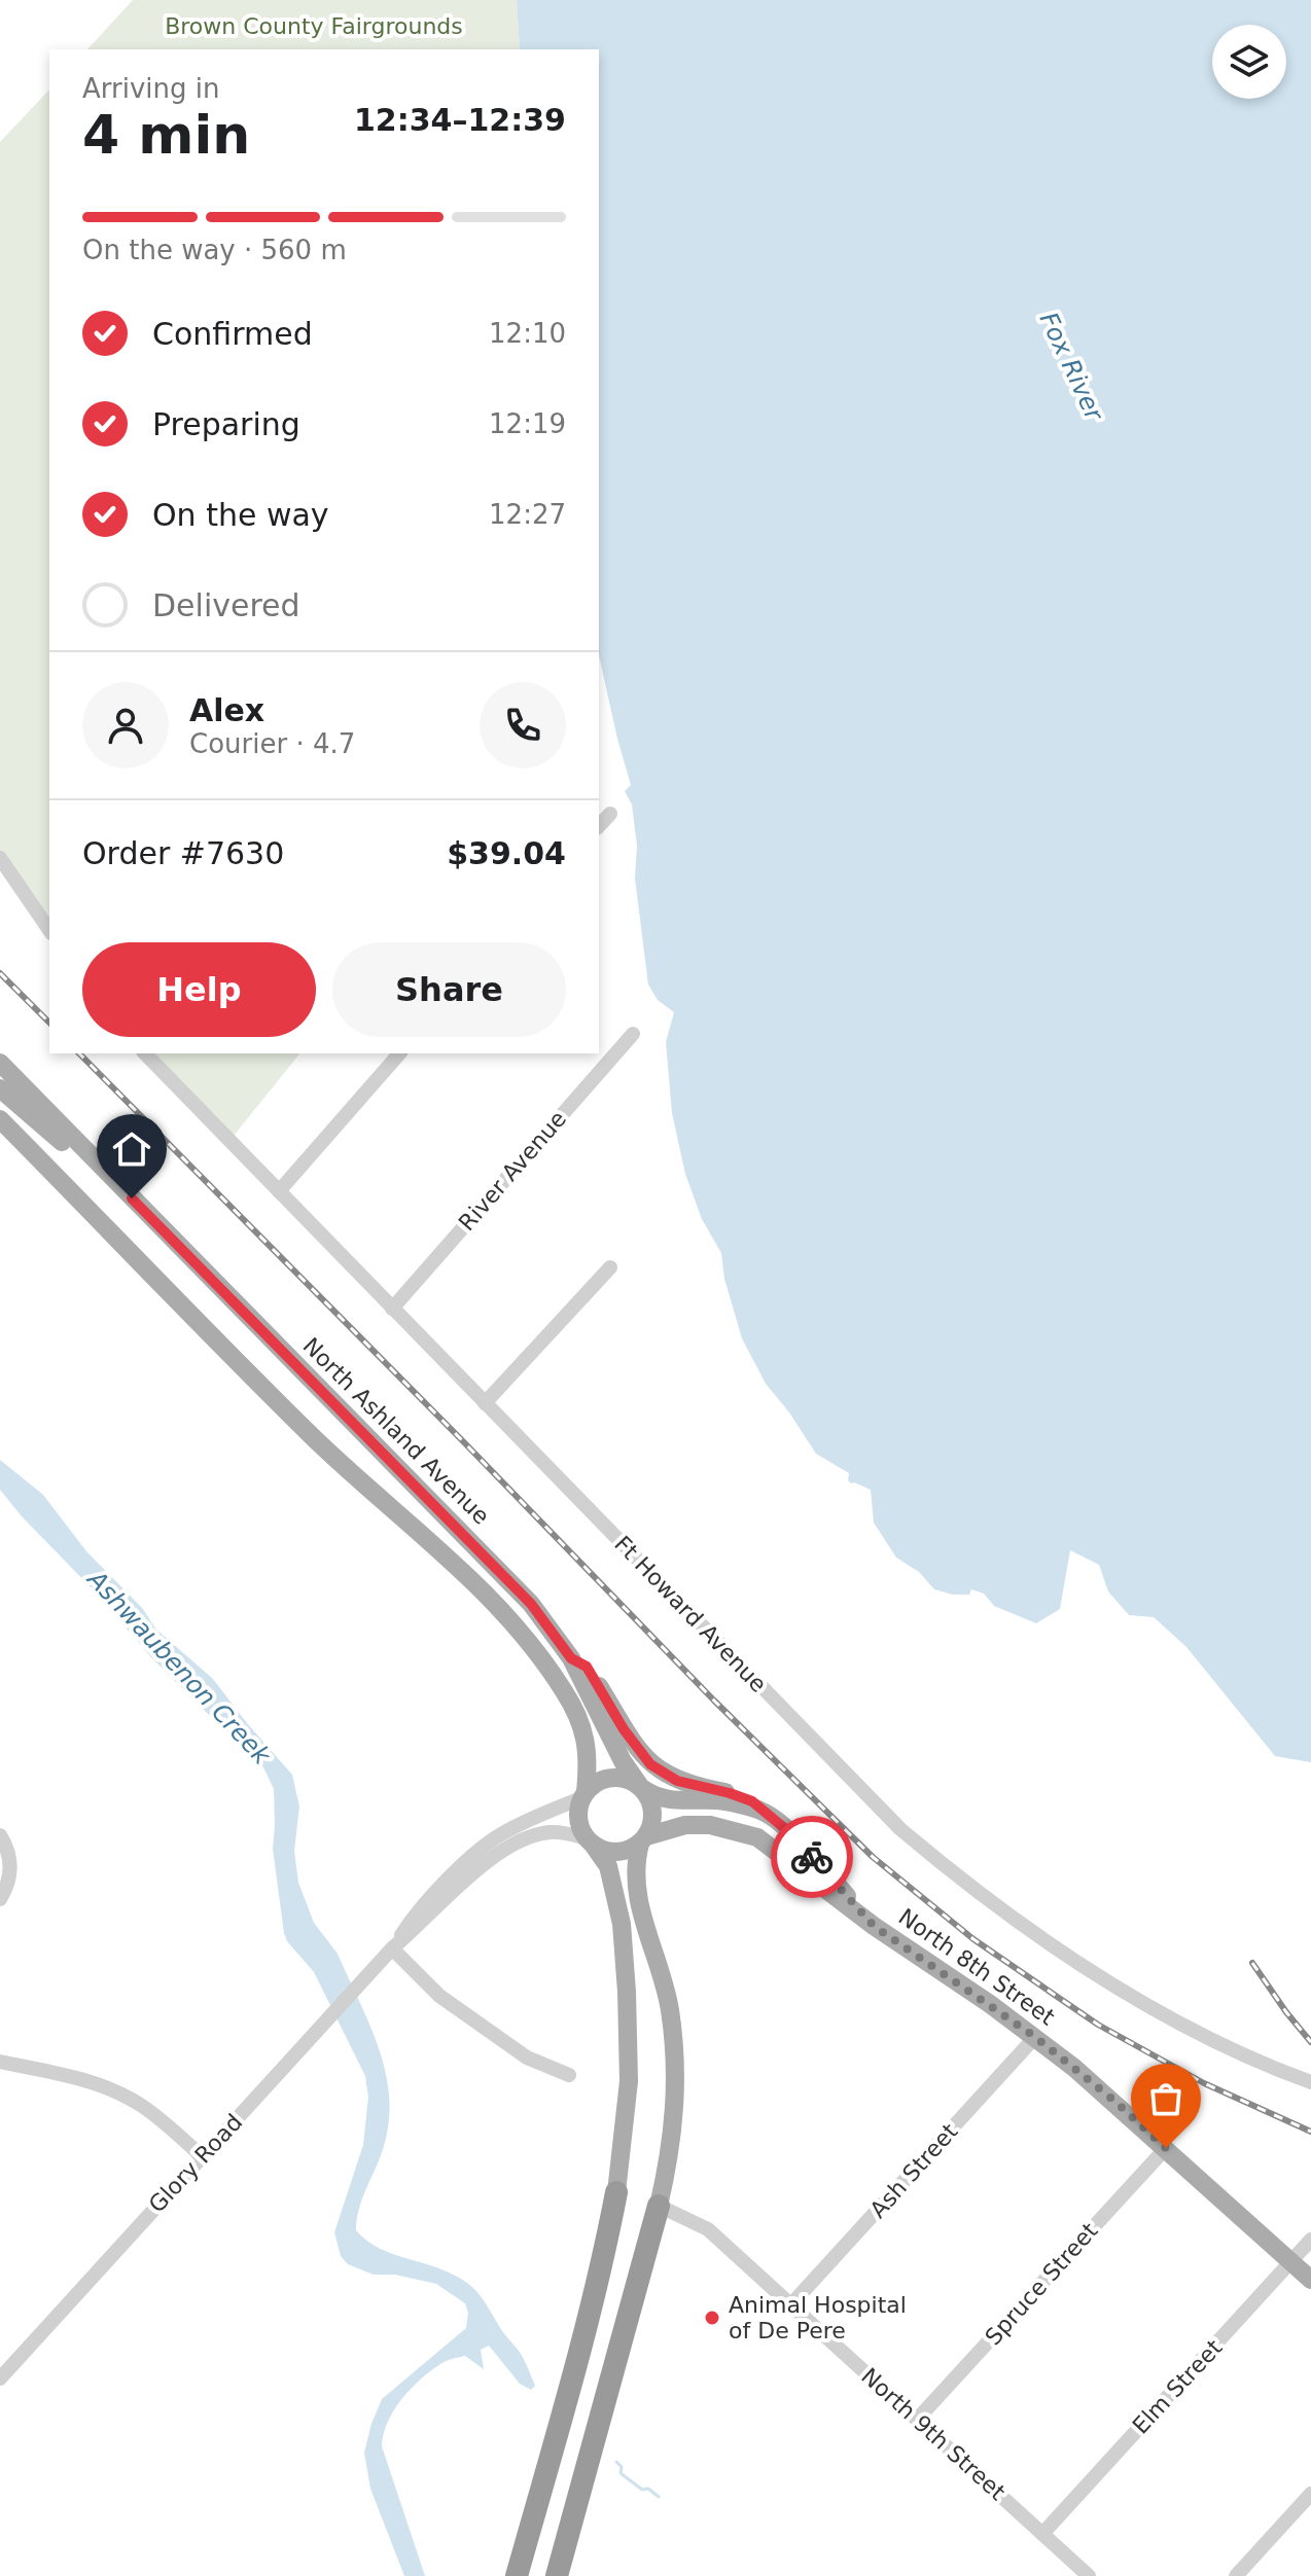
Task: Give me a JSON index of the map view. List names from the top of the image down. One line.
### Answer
{"streets":{"main road":["North Ashland Avenue","North 8th Street"],"street":["River Avenue","Ft Howard Avenue","Glory Road","Ash Street","Spruce Street","Elm Street","North 9th Street"]},"crossings":[["River Avenue","Ft Howard Avenue"],["North Ashland Avenue","North 8th Street"],["North 8th Street","Glory Road"],["North 8th Street","Ash Street"],["North 8th Street","Spruce Street"],["North 8th Street","Elm Street"],["Ash Street","North 9th Street"],["Spruce Street","North 9th Street"],["Elm Street","North 9th Street"]],"water":["Fox River","Ashwaubenon Creek"],"parks":["Brown County Fairgrounds"],"places":["Animal Hospital of De Pere"],"page":{"heading":["4 min","Arriving in","12:34–12:39"],"panel":["Alex","Courier · 4.7","Order #7630","$39.04"],"bar":"On the way · 560 m","list":[["Confirmed","12:10"],["Preparing","12:19"],["On the way","12:27"],"Delivered"],"buttons":["Help","Share"]}}
